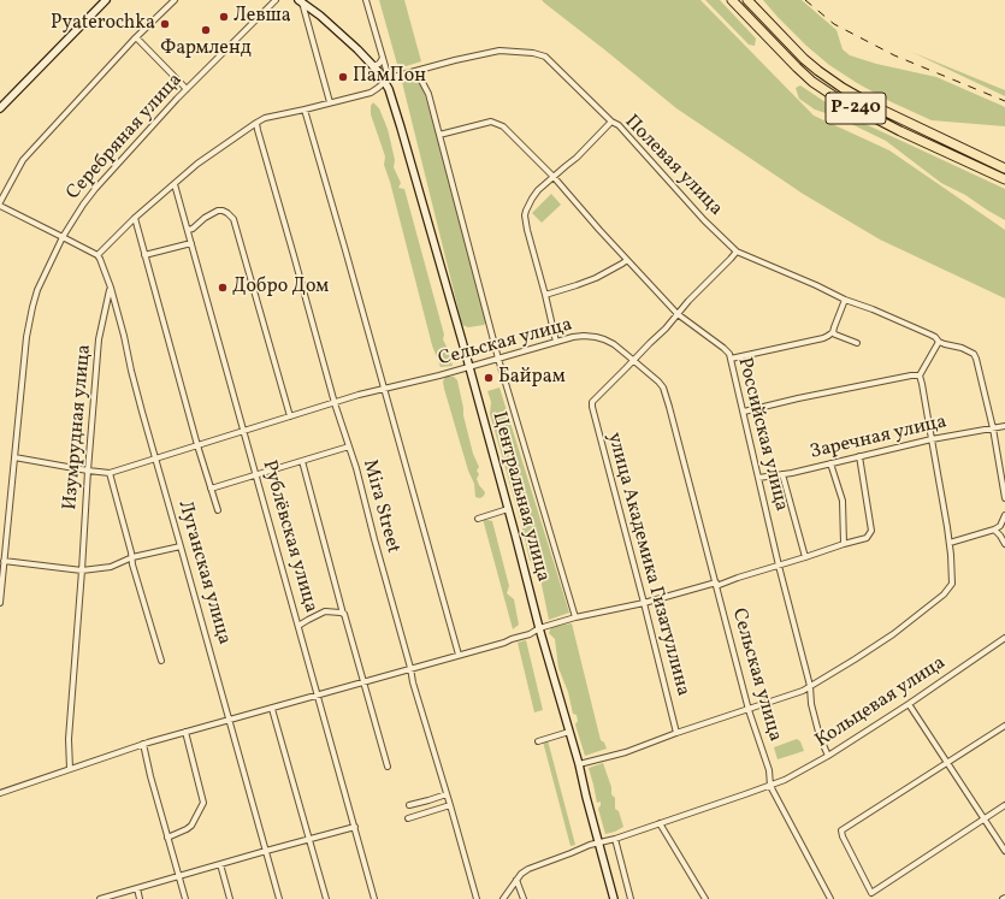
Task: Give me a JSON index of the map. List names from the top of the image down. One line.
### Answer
{"streets":{"highway":["Р-240"],"street":["Серебряная улица","Полевая улица","Сельская улица","Изумрудная улица","Российская улица","Заречная улица","Центральная улица","Mira Street","Рублёвская улица","улица Академика Гизатуллина","Луганская улица","Кольцевая улица"]},"crossings":[["Серебряная улица","Сельская улица"],["Полевая улица","Заречная улица"],["Полевая улица","Центральная улица"],["Полевая улица","Mira Street"],["Полевая улица","Рублёвская улица"],["Полевая улица","Луганская улица"],["Сельская улица","Изумрудная улица"],["Сельская улица","Центральная улица"],["Сельская улица","Mira Street"],["Сельская улица","Рублёвская улица"],["Сельская улица","улица Академика Гизатуллина"],["Сельская улица","Луганская улица"],["Сельская улица","Кольцевая улица"],["Изумрудная улица","Луганская улица"],["Российская улица","Заречная улица"],["Российская улица","Кольцевая улица"],["Центральная улица","Кольцевая улица"]],"places":["Левша","Pyaterochka","Фармленд","ПамПон","Добро Дом","Байрам"]}
